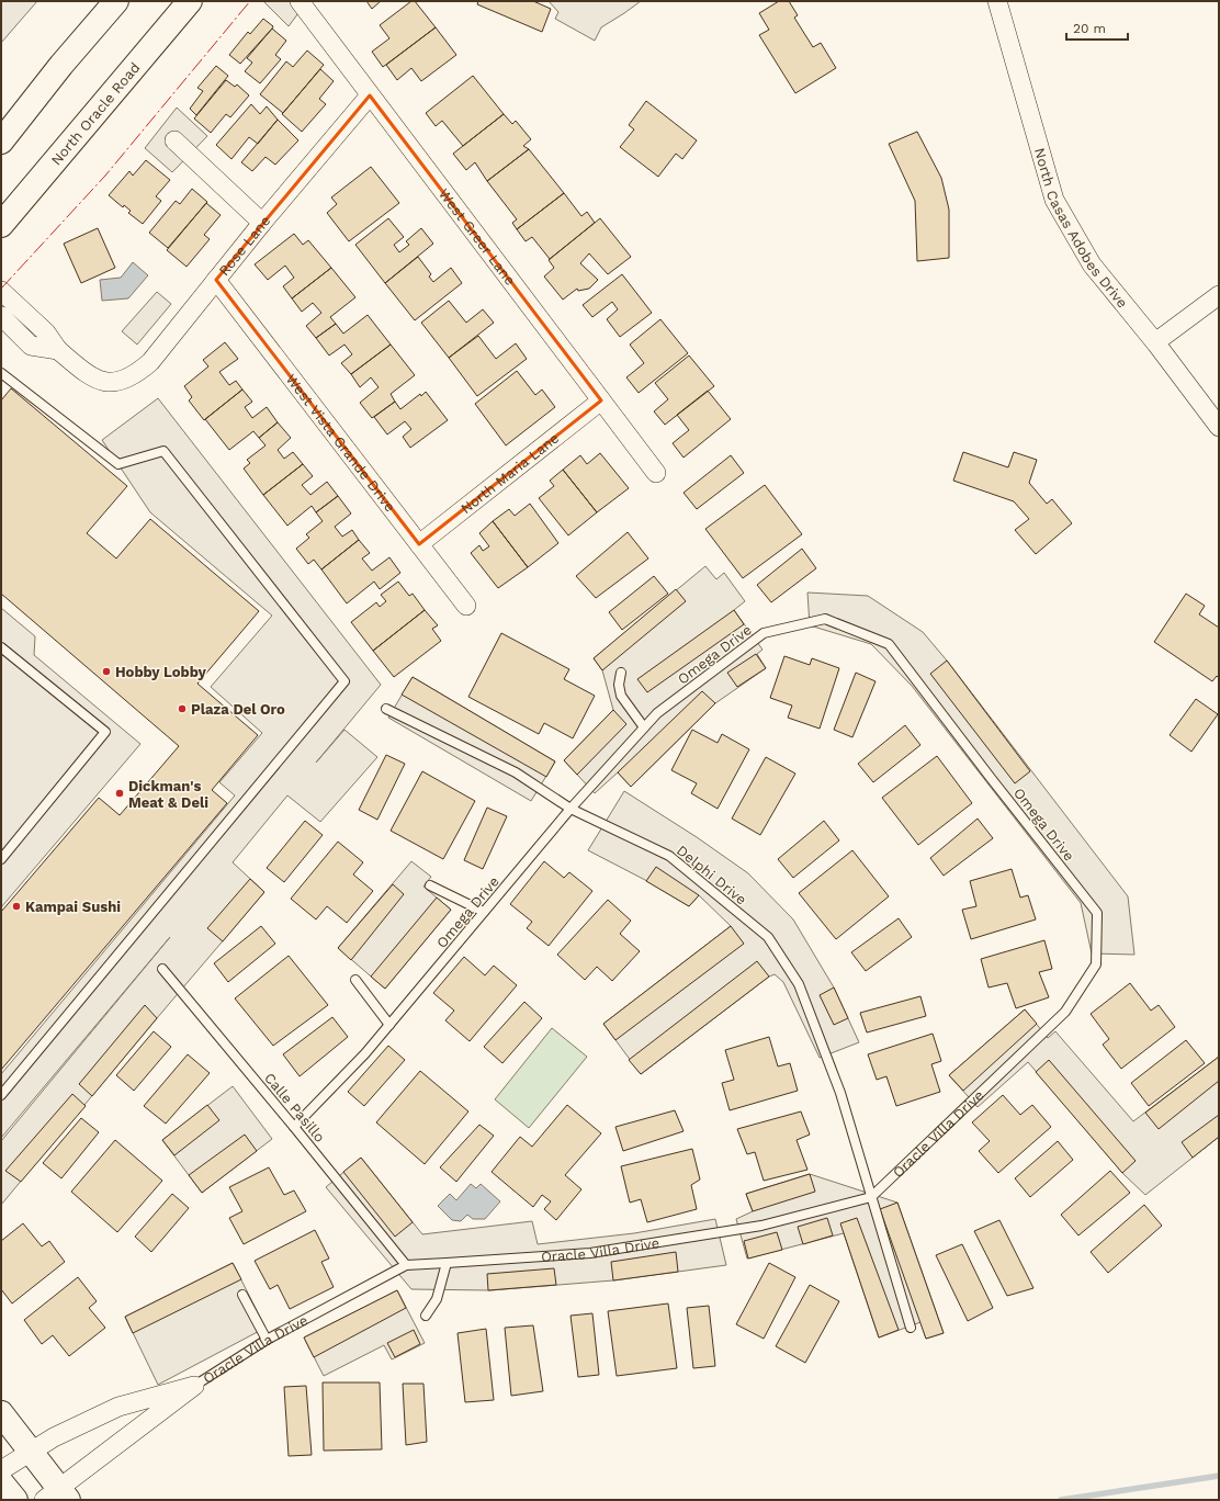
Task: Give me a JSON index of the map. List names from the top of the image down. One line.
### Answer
{"streets":{"main road":["North Oracle Road"],"street":["North Casas Adobes Drive","West Greer Lane","Rose Lane","West Vista Grande Drive","North Maria Lane","Oracle Villa Drive"],"lane":["Omega Drive","Delphi Drive","Calle Pasillo"]},"crossings":[["West Greer Lane","Rose Lane"],["West Greer Lane","North Maria Lane"],["Rose Lane","West Vista Grande Drive"],["West Vista Grande Drive","North Maria Lane"],["Omega Drive","Delphi Drive"],["Omega Drive","Calle Pasillo"],["Omega Drive","Oracle Villa Drive"],["Delphi Drive","Oracle Villa Drive"],["Calle Pasillo","Oracle Villa Drive"]],"places":["Hobby Lobby","Plaza Del Oro","Dickman's Meat & Deli","Kampai Sushi"],"scale_bar":"20 m"}
